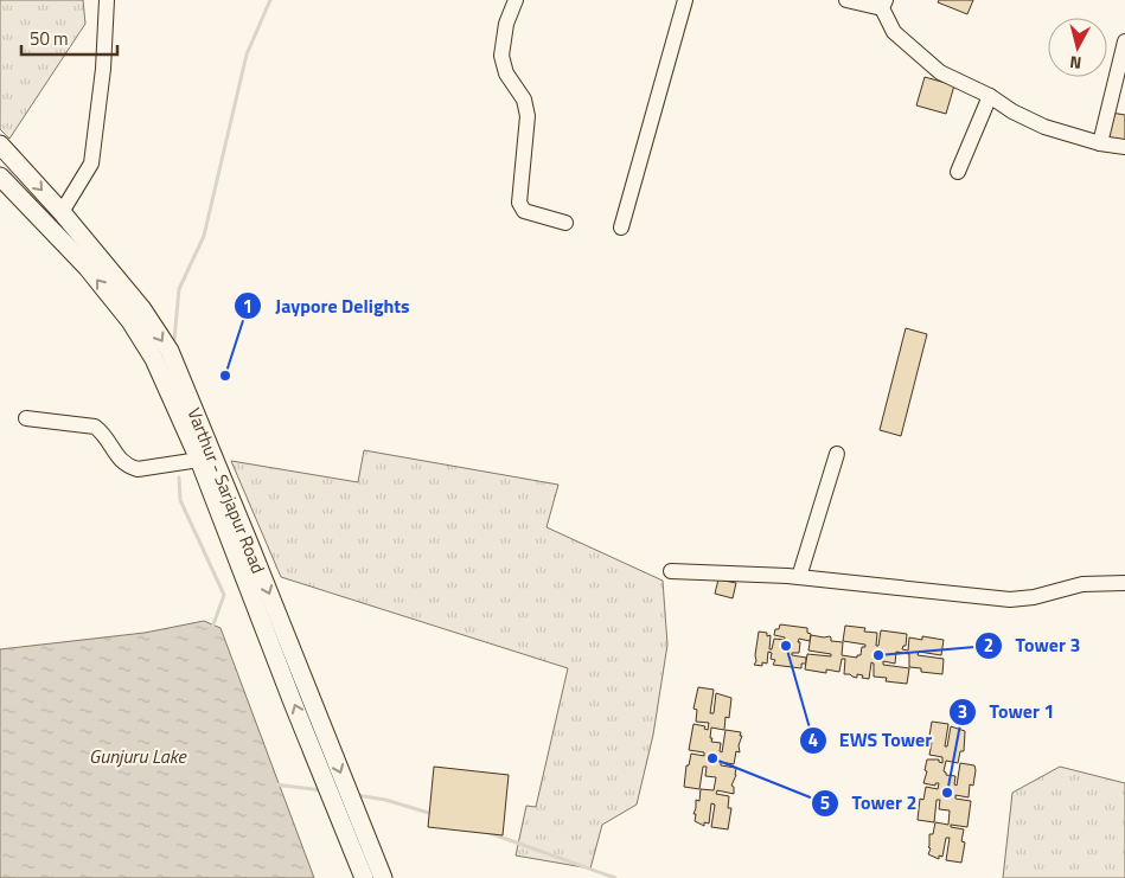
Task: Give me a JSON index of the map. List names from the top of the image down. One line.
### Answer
{"streets":{"main road":["Varthur - Sarjapur Road"]},"water":["Gunjuru Lake"],"places":["Jaypore Delights","EWS Tower","Tower 3","Tower 2","Tower 1"],"scale_bar":"50 m","north":"bottom"}
